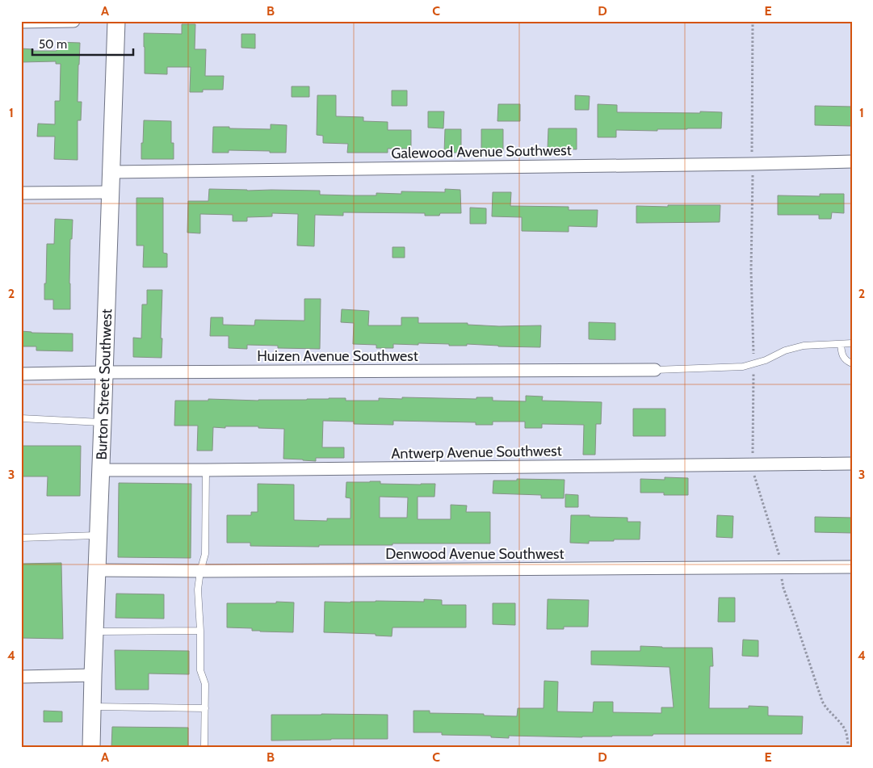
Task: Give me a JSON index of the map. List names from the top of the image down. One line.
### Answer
{"streets":{"main road":["Burton Street Southwest"],"street":["Galewood Avenue Southwest","Huizen Avenue Southwest","Antwerp Avenue Southwest","Denwood Avenue Southwest"]},"crossings":[["Galewood Avenue Southwest","Burton Street Southwest"],["Huizen Avenue Southwest","Burton Street Southwest"],["Burton Street Southwest","Antwerp Avenue Southwest"],["Burton Street Southwest","Denwood Avenue Southwest"]],"scale_bar":"50 m","grid":{"columns":["A","B","C","D","E"],"rows":["1","2","3","4"]}}
